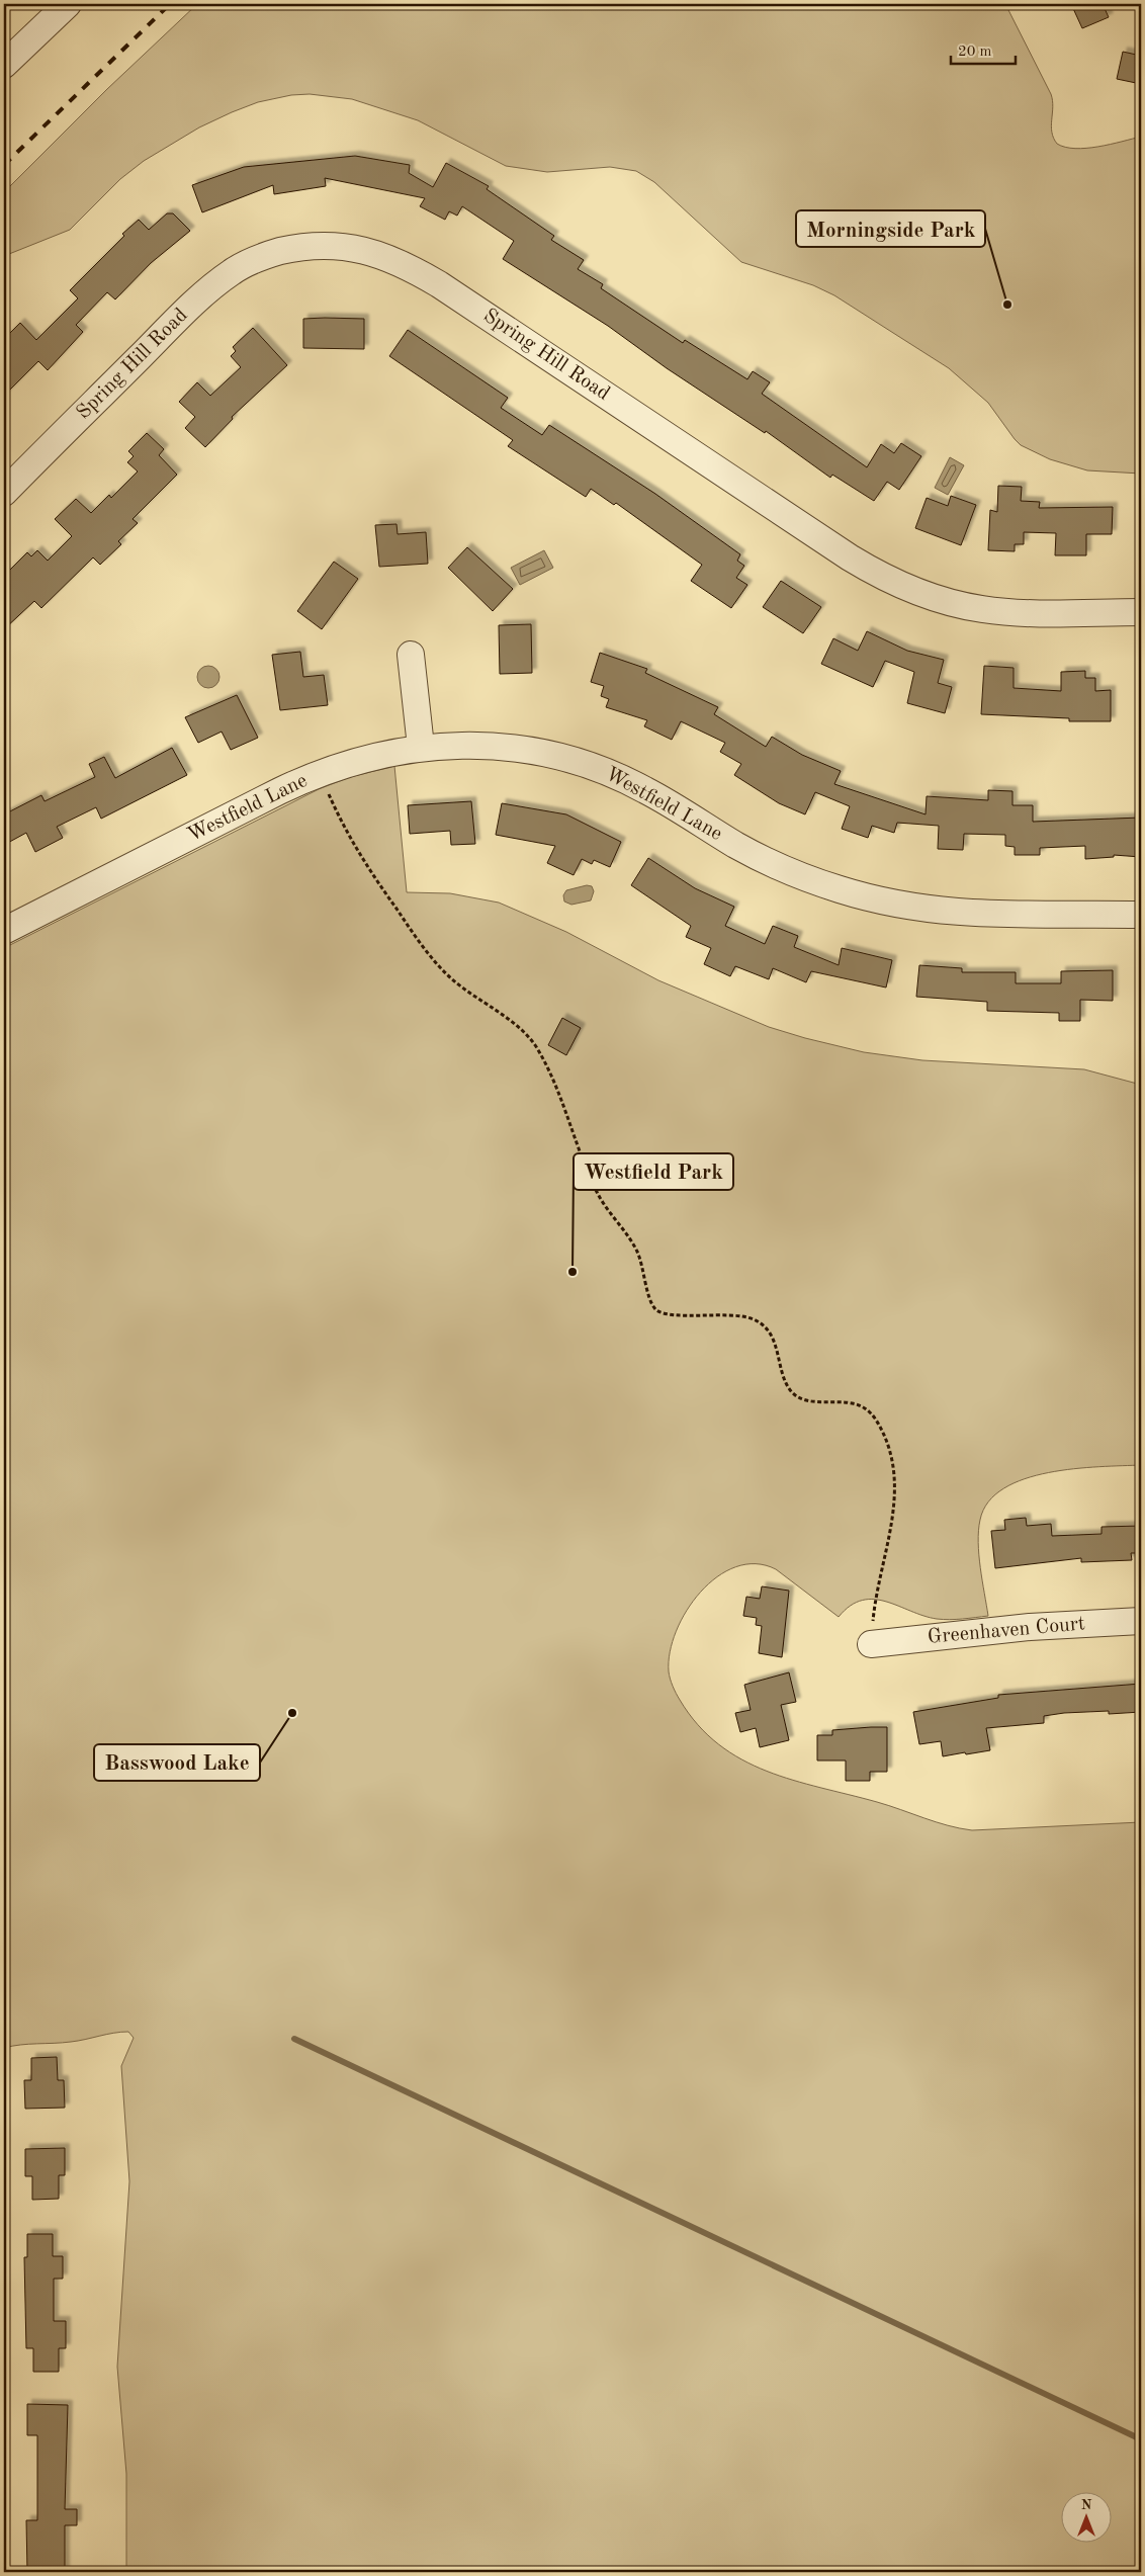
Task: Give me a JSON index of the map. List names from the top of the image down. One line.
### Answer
{"streets":{"street":["Spring Hill Road","Westfield Lane","Greenhaven Court"]},"places":["Morningside Park","Westfield Park","Basswood Lake"],"scale_bar":"20 m","north":"top"}
